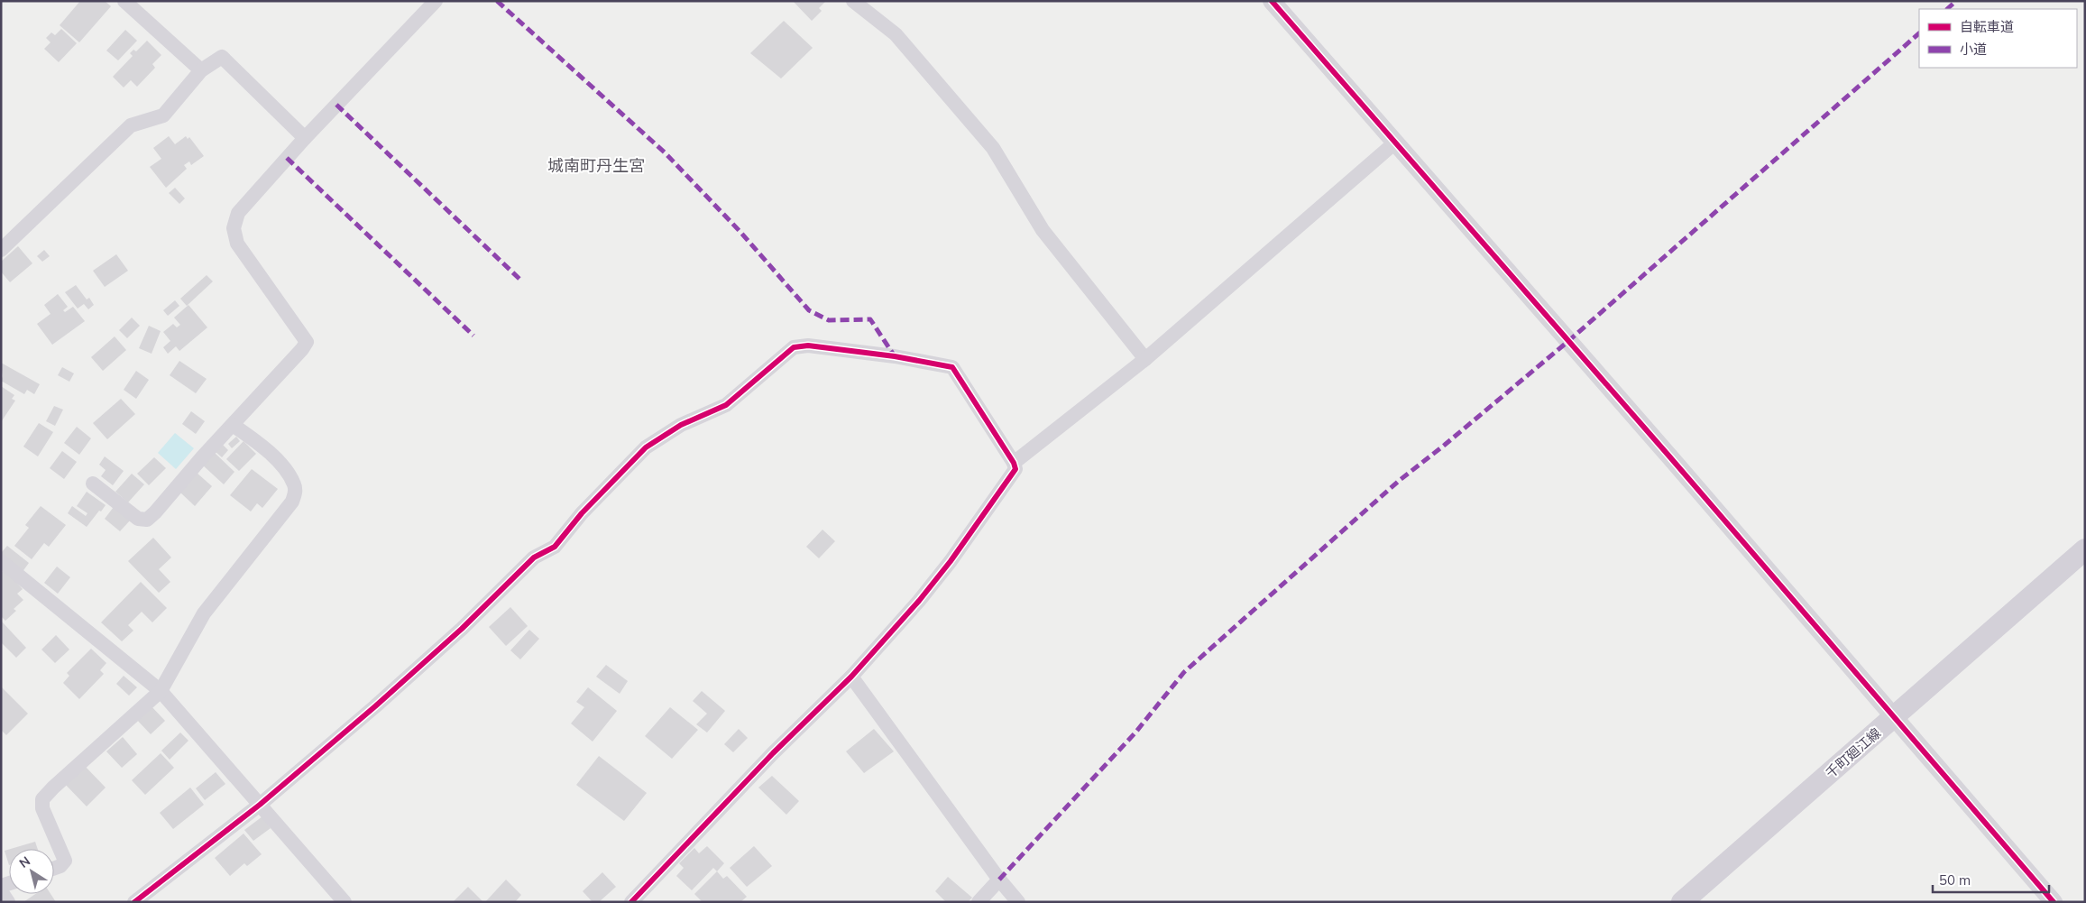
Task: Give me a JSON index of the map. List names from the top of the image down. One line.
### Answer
{"streets":{"main road":["千町廻江線"]},"districts":["城南町丹生宮"],"legend":["自転車道","小道"],"scale_bar":"50 m","north":"top left"}
